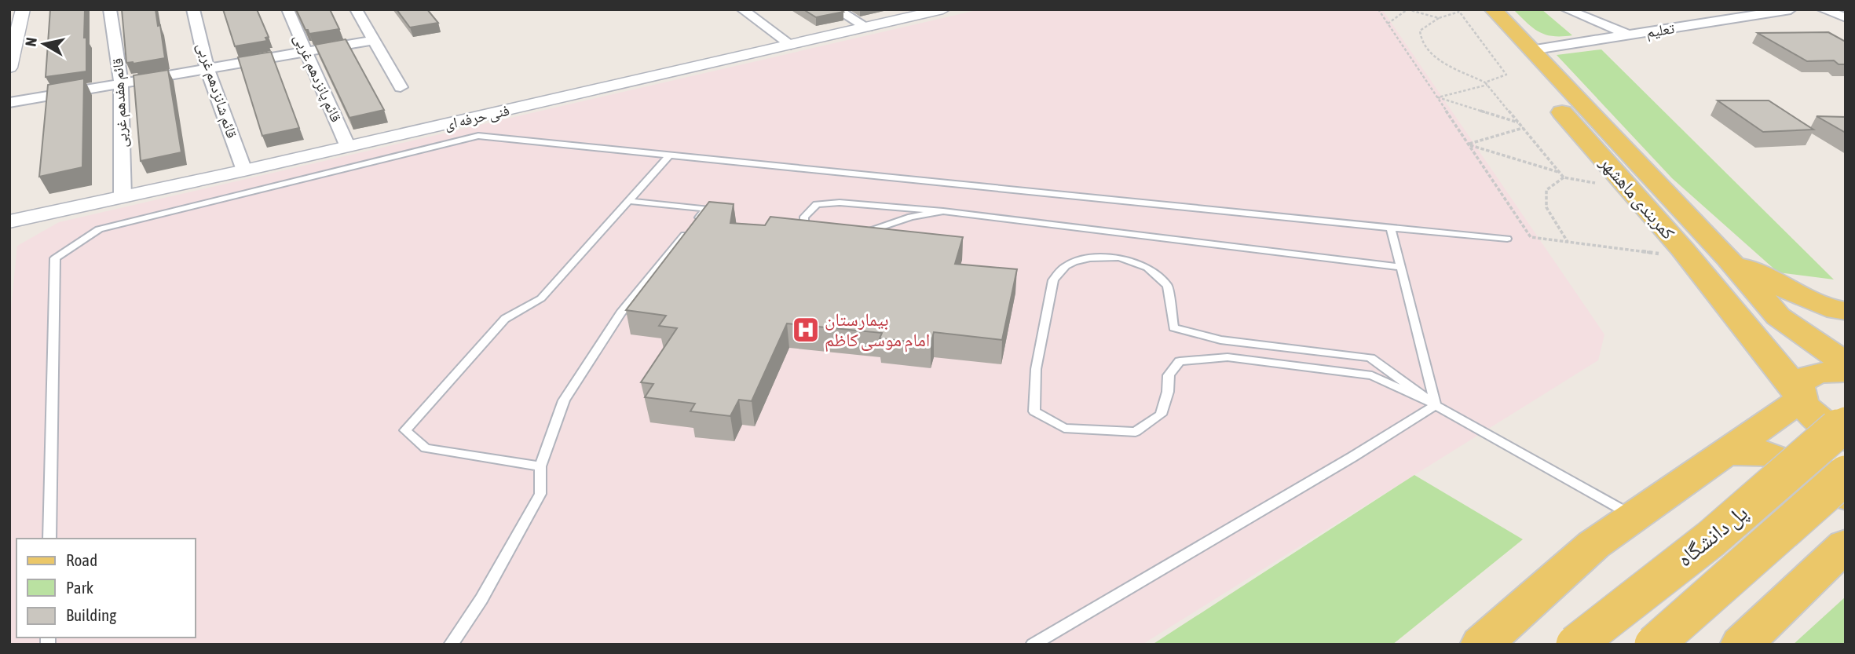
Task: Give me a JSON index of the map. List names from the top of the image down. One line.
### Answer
{"streets":{"main road":["کمربندی ماهشهر","پل دانشگاه"],"street":["تعلیم","قائم پانزدهم غربی","قائم شانزدهم غربی","قائم هفدهم غربی","فنی حرفه ای"]},"crossings":[["تعلیم","کمربندی ماهشهر"],["قائم پانزدهم غربی","فنی حرفه ای"],["قائم شانزدهم غربی","فنی حرفه ای"],["قائم هفدهم غربی","فنی حرفه ای"]],"places":{"hospital":["بیمارستان امام موسی کاظم"]},"legend":["Road","Park","Building"],"north":"left"}
